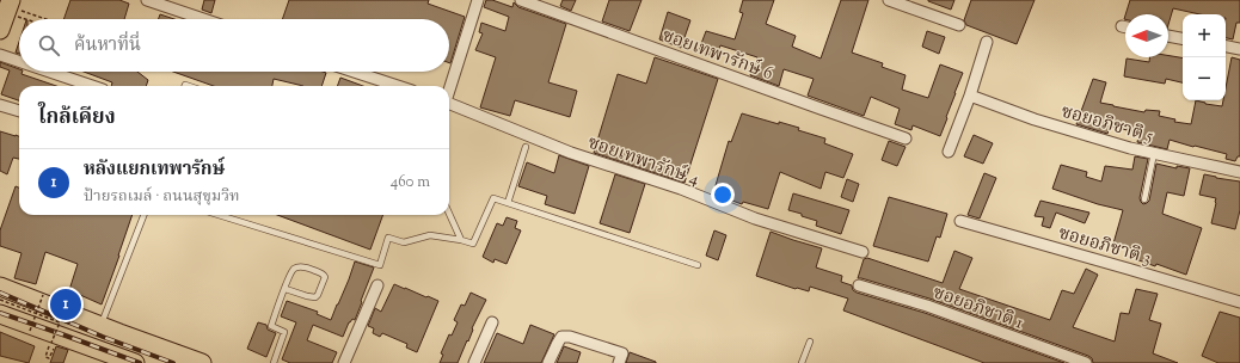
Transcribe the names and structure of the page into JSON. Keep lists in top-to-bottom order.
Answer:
{
  "streets": {
    "street": [
      "ซอยเทพารักษ์ 6",
      "ซอยอภิชาติ 5",
      "ซอยเทพารักษ์ 4",
      "ซอยอภิชาติ 3",
      "ซอยอภิชาติ 1"
    ]
  },
  "north": "left",
  "page": {
    "map_buttons": ["+", "−"],
    "search": "ค้นหาที่นี่",
    "heading": "ใกล้เคียง",
    "list": [
      {
        "mark": "1",
        "name": "หลังแยกเทพารักษ์",
        "note": "ป้ายรถเมล์ · ถนนสุขุมวิท",
        "value": "460 m"
      }
    ],
    "pins": "1"
  }
}
